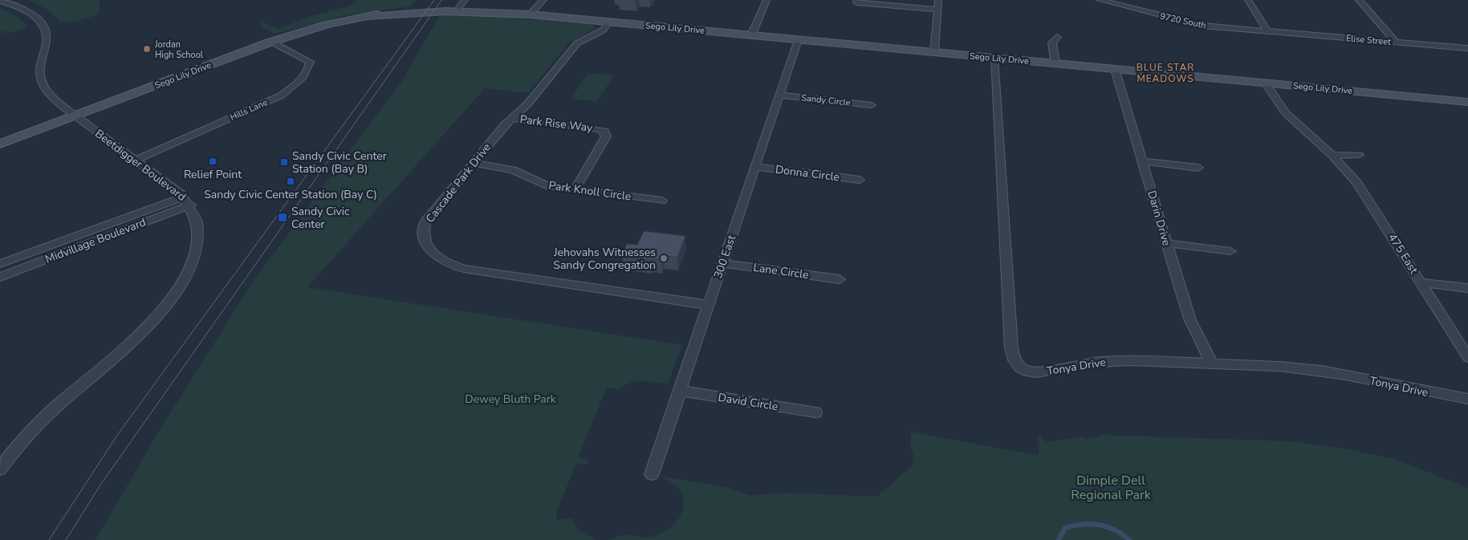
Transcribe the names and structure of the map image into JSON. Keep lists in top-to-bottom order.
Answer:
{
  "streets": {
    "main road": ["Sego Lily Drive"],
    "street": [
      "9720 South",
      "Elise Street",
      "Sandy Circle",
      "Hills Lane",
      "Park Rise Way",
      "Beetdigger Boulevard",
      "Donna Circle",
      "Cascade Park Drive",
      "Park Knoll Circle",
      "Darin Drive",
      "Midvillage Boulevard",
      "475 East",
      "300 East",
      "Lane Circle",
      "Tonya Drive",
      "David Circle"
    ]
  },
  "crossings": [
    ["9720 South", "Elise Street"],
    ["Sego Lily Drive", "Hills Lane"],
    ["Sego Lily Drive", "Beetdigger Boulevard"],
    ["Sego Lily Drive", "Cascade Park Drive"],
    ["Sego Lily Drive", "Darin Drive"],
    ["Sego Lily Drive", "475 East"],
    ["Sego Lily Drive", "300 East"],
    ["Sego Lily Drive", "Tonya Drive"],
    ["Sandy Circle", "300 East"],
    ["Hills Lane", "Beetdigger Boulevard"],
    ["Park Rise Way", "Cascade Park Drive"],
    ["Park Rise Way", "Park Knoll Circle"],
    ["Beetdigger Boulevard", "Midvillage Boulevard"],
    ["Donna Circle", "300 East"],
    ["Cascade Park Drive", "Park Knoll Circle"],
    ["Cascade Park Drive", "300 East"],
    ["Darin Drive", "Tonya Drive"],
    ["300 East", "Lane Circle"],
    ["300 East", "David Circle"]
  ],
  "districts": ["BLUE STAR MEADOWS"],
  "parks": ["Dewey Bluth Park", "Dimple Dell Regional Park"],
  "places": {
    "other": ["Jordan High School", "Jehovahs Witnesses Sandy Congregation"],
    "transit": [
      "Relief Point",
      "Sandy Civic Center Station (Bay B)",
      "Sandy Civic Center Station (Bay C)",
      "Sandy Civic Center"
    ]
  }
}
